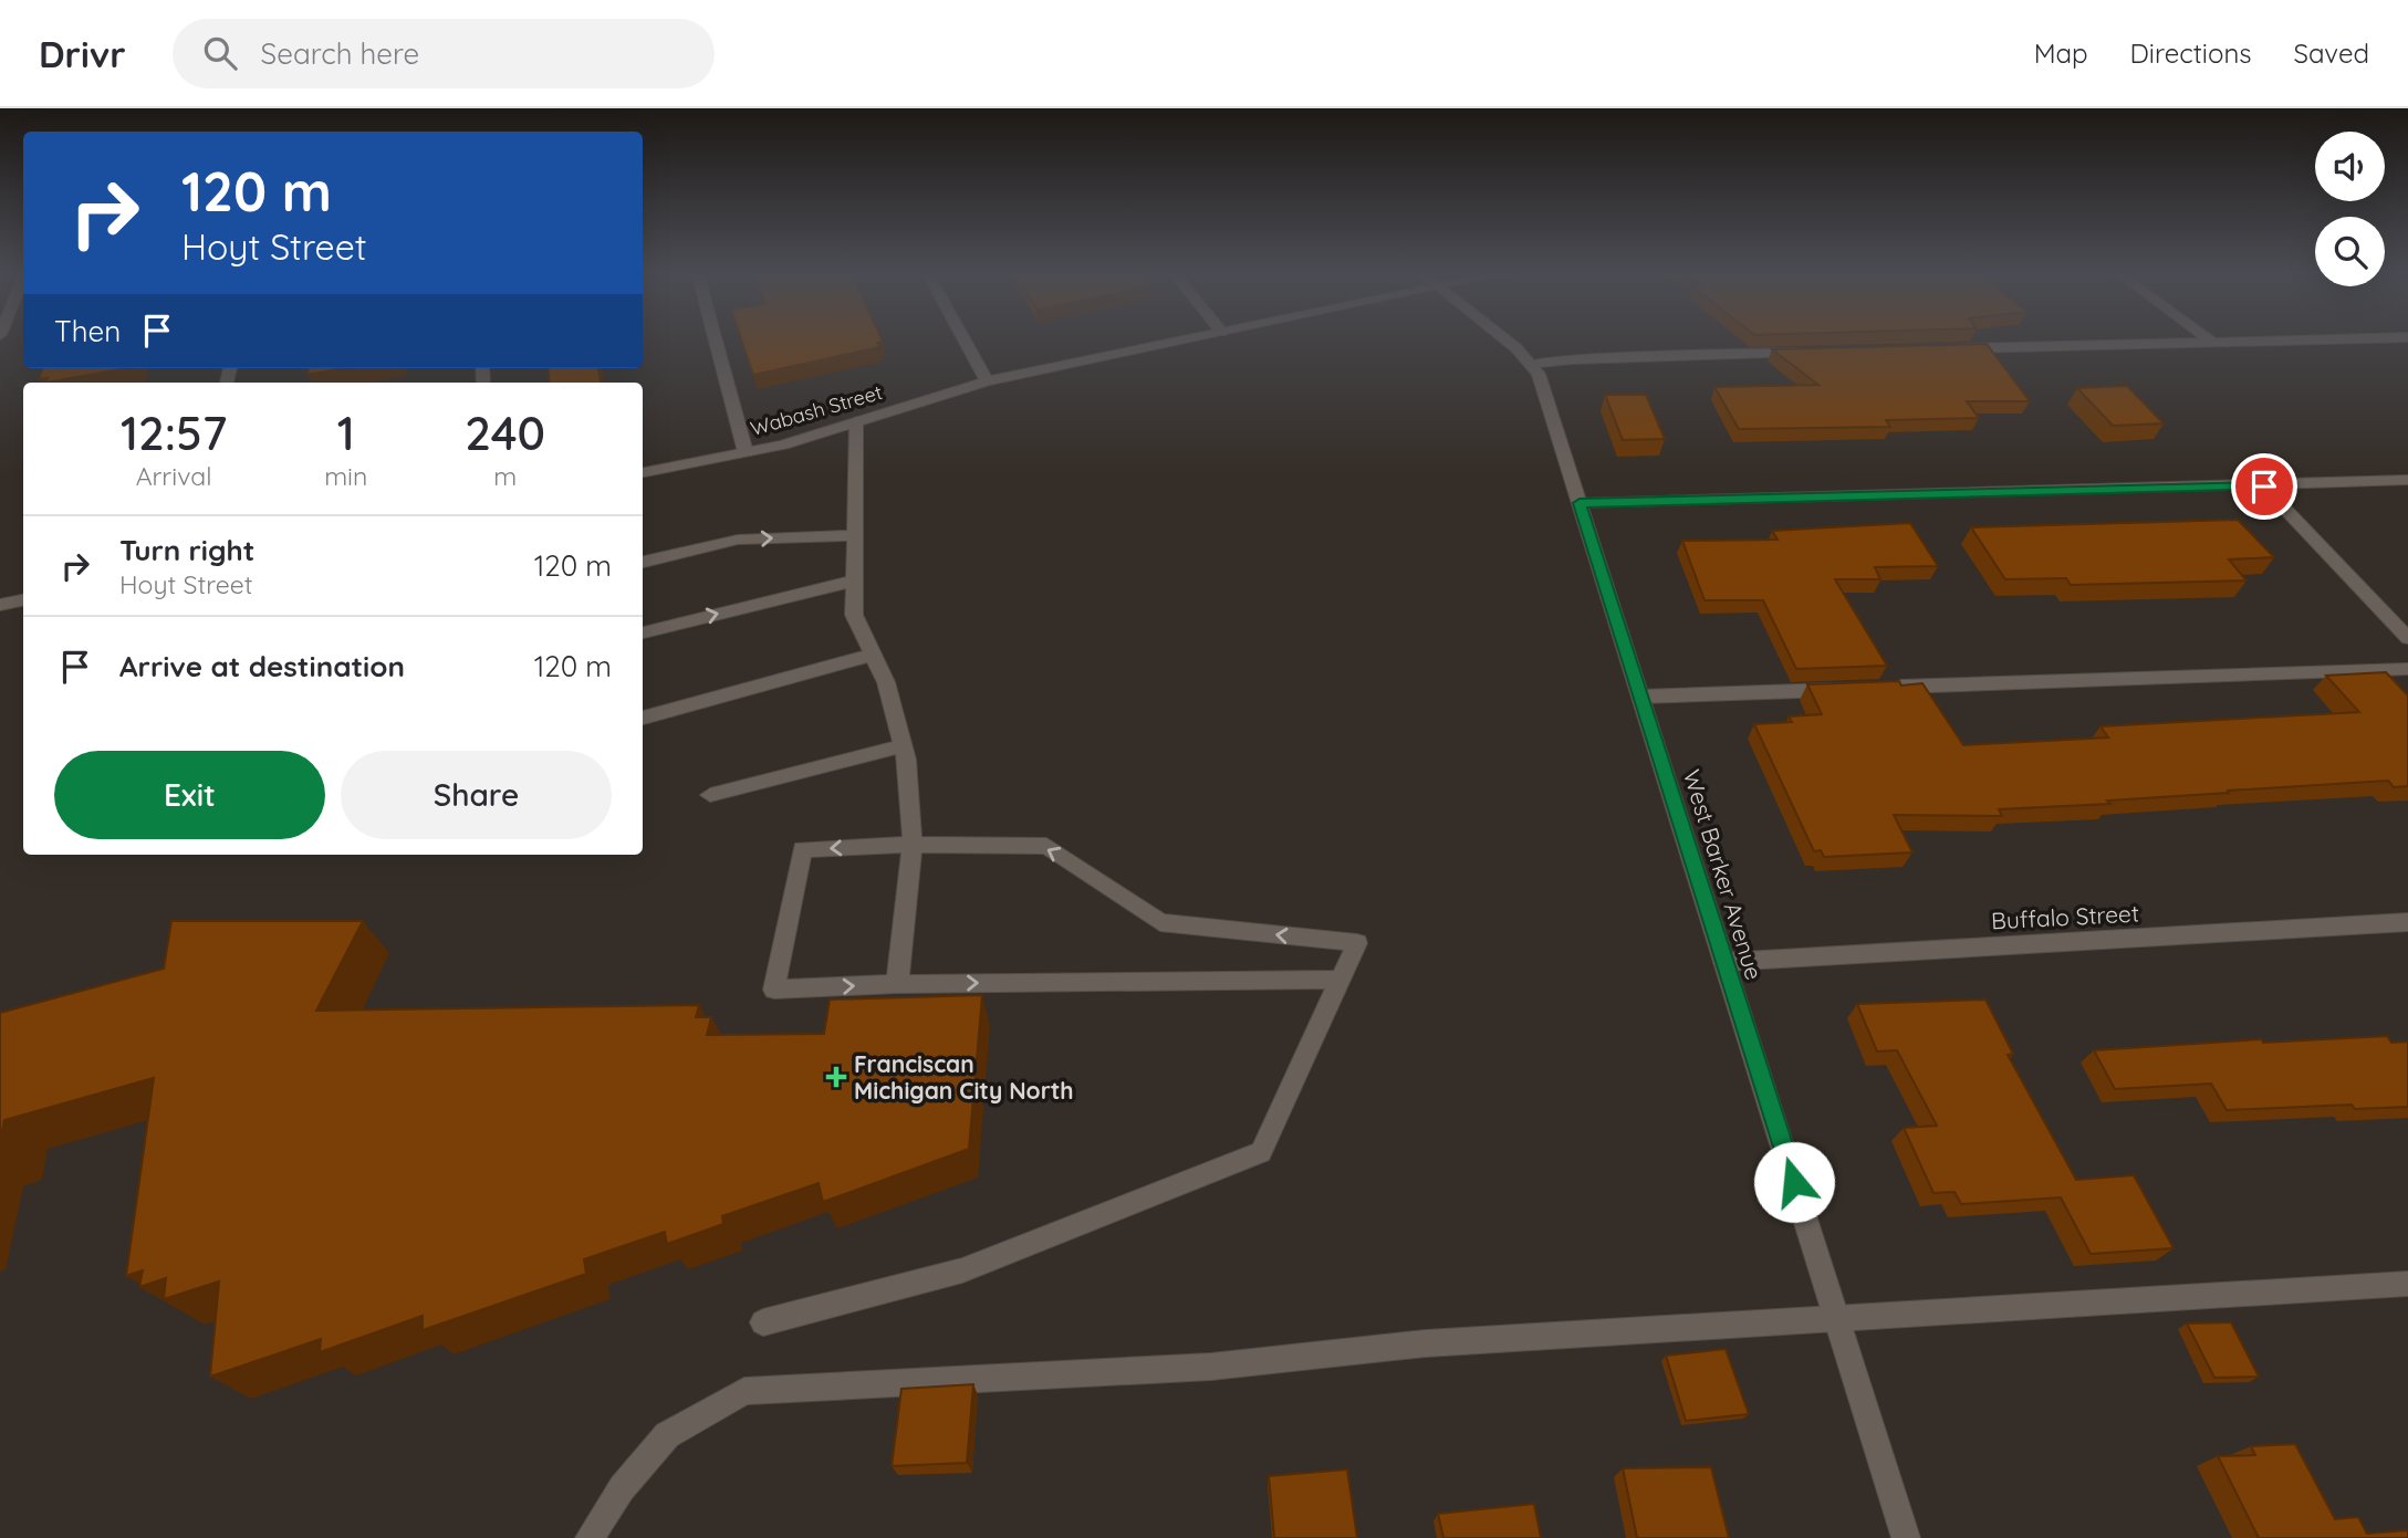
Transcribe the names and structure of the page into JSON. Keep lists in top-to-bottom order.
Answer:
{
  "streets": {
    "street": ["Wabash Street", "West Barker Avenue", "Buffalo Street"]
  },
  "crossings": [
    ["West Barker Avenue", "Buffalo Street"]
  ],
  "places": {
    "health": ["Franciscan Michigan City North"]
  },
  "page": {
    "header": "Drivr",
    "search": "Search here",
    "nav": ["Map", "Directions", "Saved"],
    "turn": ["120 m", "Hoyt Street"],
    "then": "Then",
    "eta": [
      "12:57",
      "Arrival",
      "1",
      "min",
      "240",
      "m"
    ],
    "list": [
      {
        "name": "Turn right",
        "note": "Hoyt Street",
        "value": "120 m"
      },
      {
        "name": "Arrive at destination",
        "value": "120 m"
      }
    ],
    "buttons": ["Exit", "Share"]
  }
}
